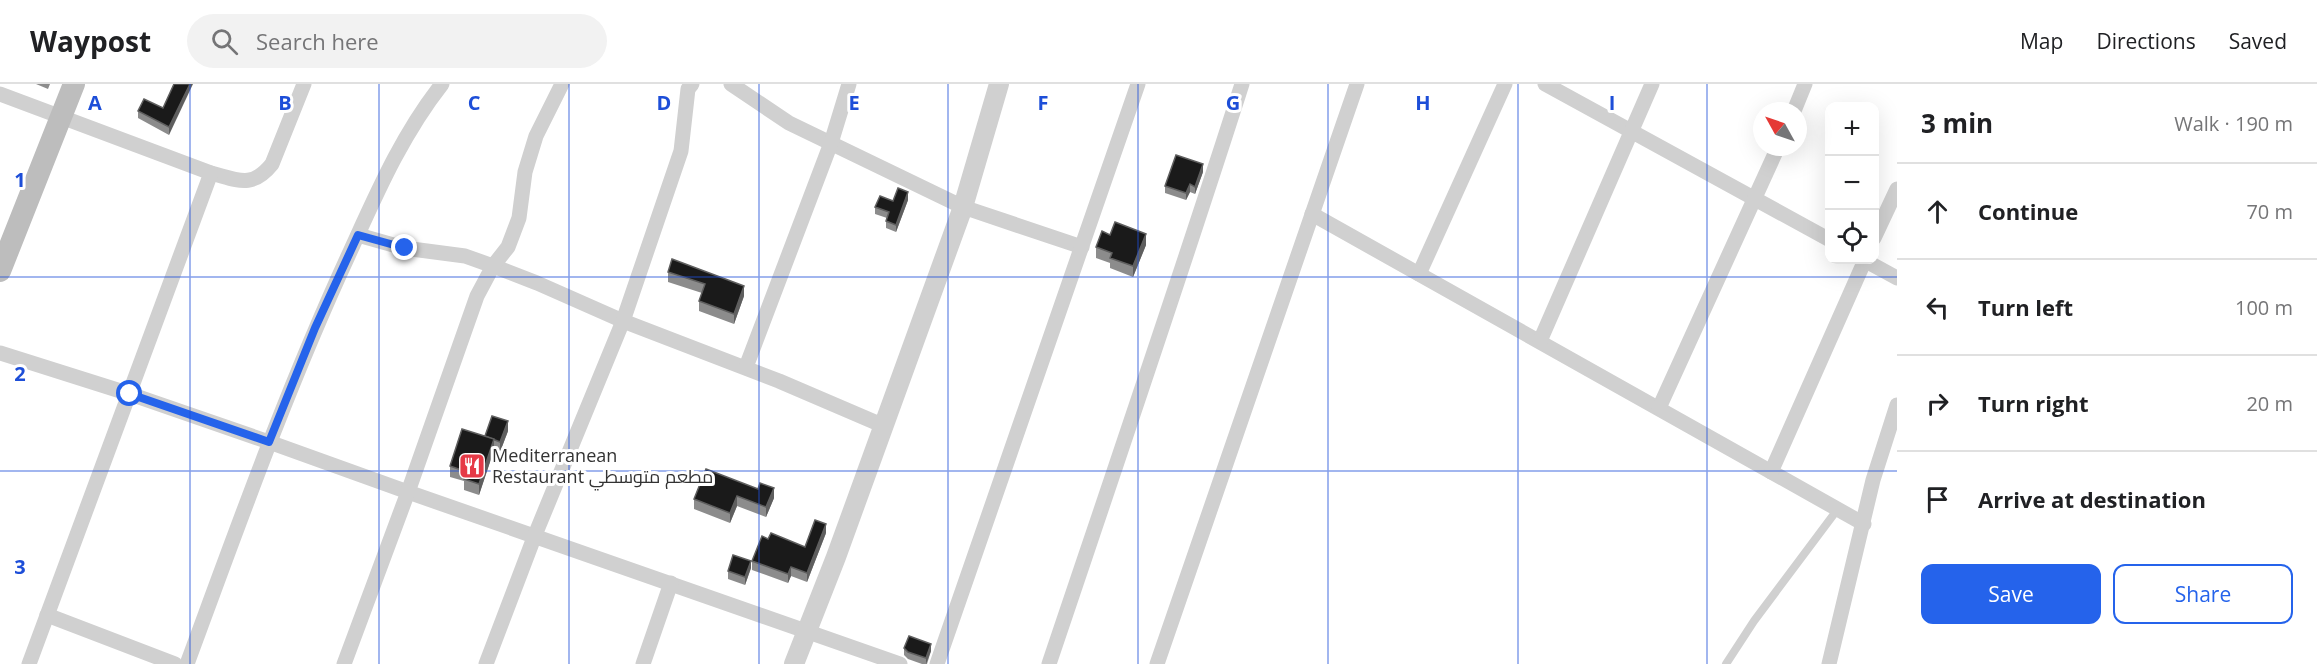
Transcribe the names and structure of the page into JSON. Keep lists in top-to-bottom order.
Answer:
{
  "places": {
    "restaurant": ["Mediterranean Restaurant مطعم متوسطي"]
  },
  "north": "top left",
  "page": {
    "header": "Waypost",
    "search": "Search here",
    "nav": ["Map", "Directions", "Saved"],
    "heading": ["3 min", "Walk · 190 m"],
    "map_buttons": ["+", "−"],
    "list": [
      ["Continue", "70 m"],
      ["Turn left", "100 m"],
      ["Turn right", "20 m"],
      "Arrive at destination"
    ],
    "buttons": ["Save", "Share"]
  },
  "grid": {
    "columns": [
      "A",
      "B",
      "C",
      "D",
      "E",
      "F",
      "G",
      "H",
      "I"
    ],
    "rows": ["1", "2", "3"]
  }
}
